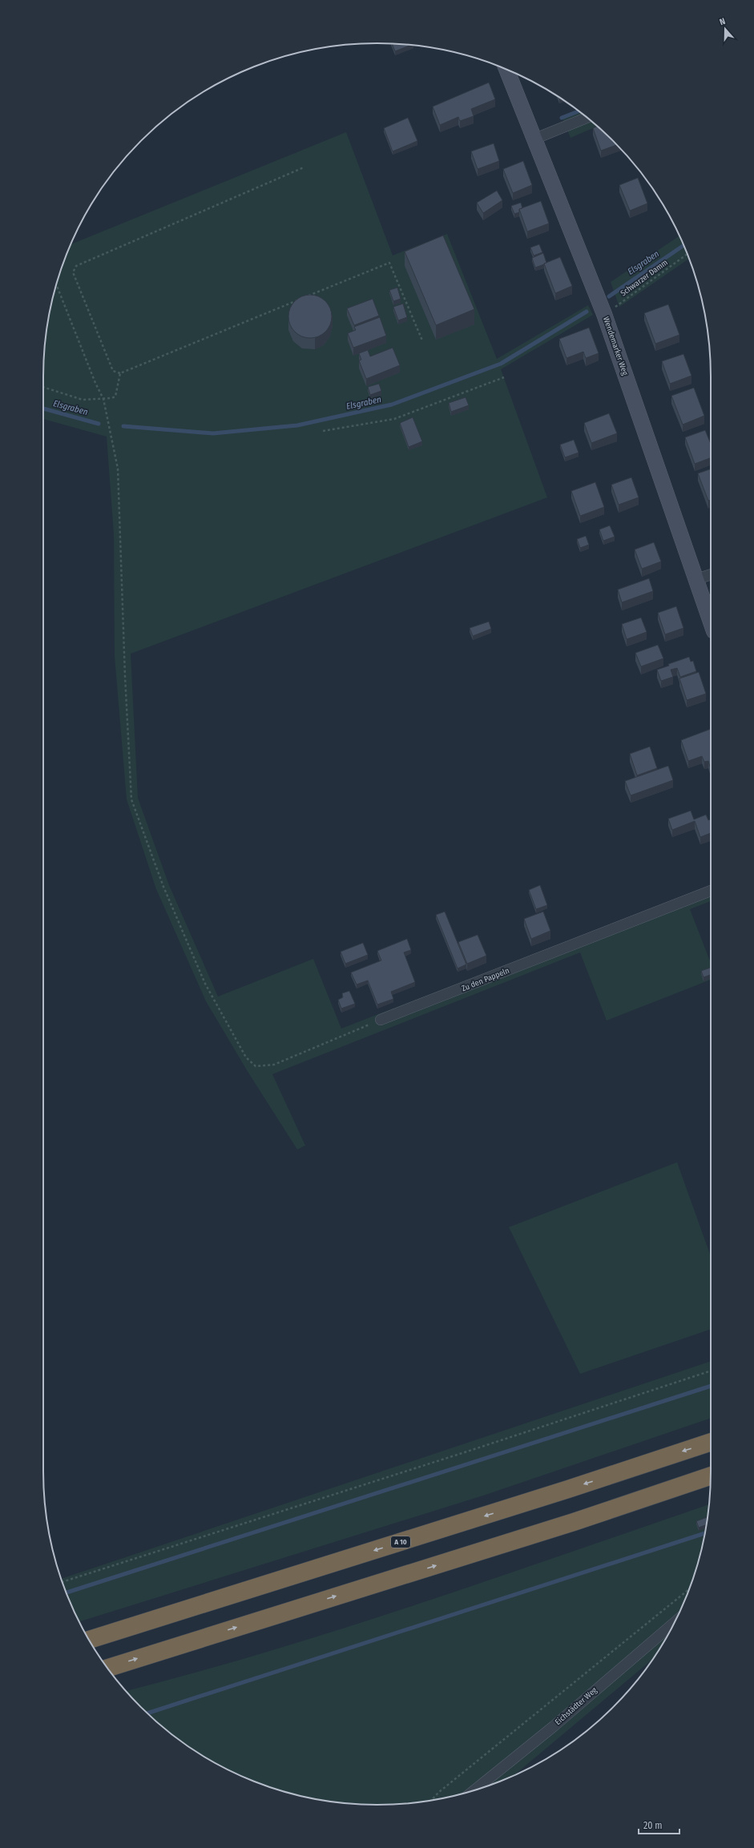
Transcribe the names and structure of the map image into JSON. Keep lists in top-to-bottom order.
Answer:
{
  "streets": {
    "highway": ["A 10"],
    "street": ["Wendemarker Weg", "Zu den Pappeln", "Eichstädter Weg"],
    "path": ["Schwarzer Damm"]
  },
  "crossings": [
    ["Schwarzer Damm", "Wendemarker Weg"]
  ],
  "water": ["Elsgraben"],
  "scale_bar": "20 m",
  "north": "top"
}
